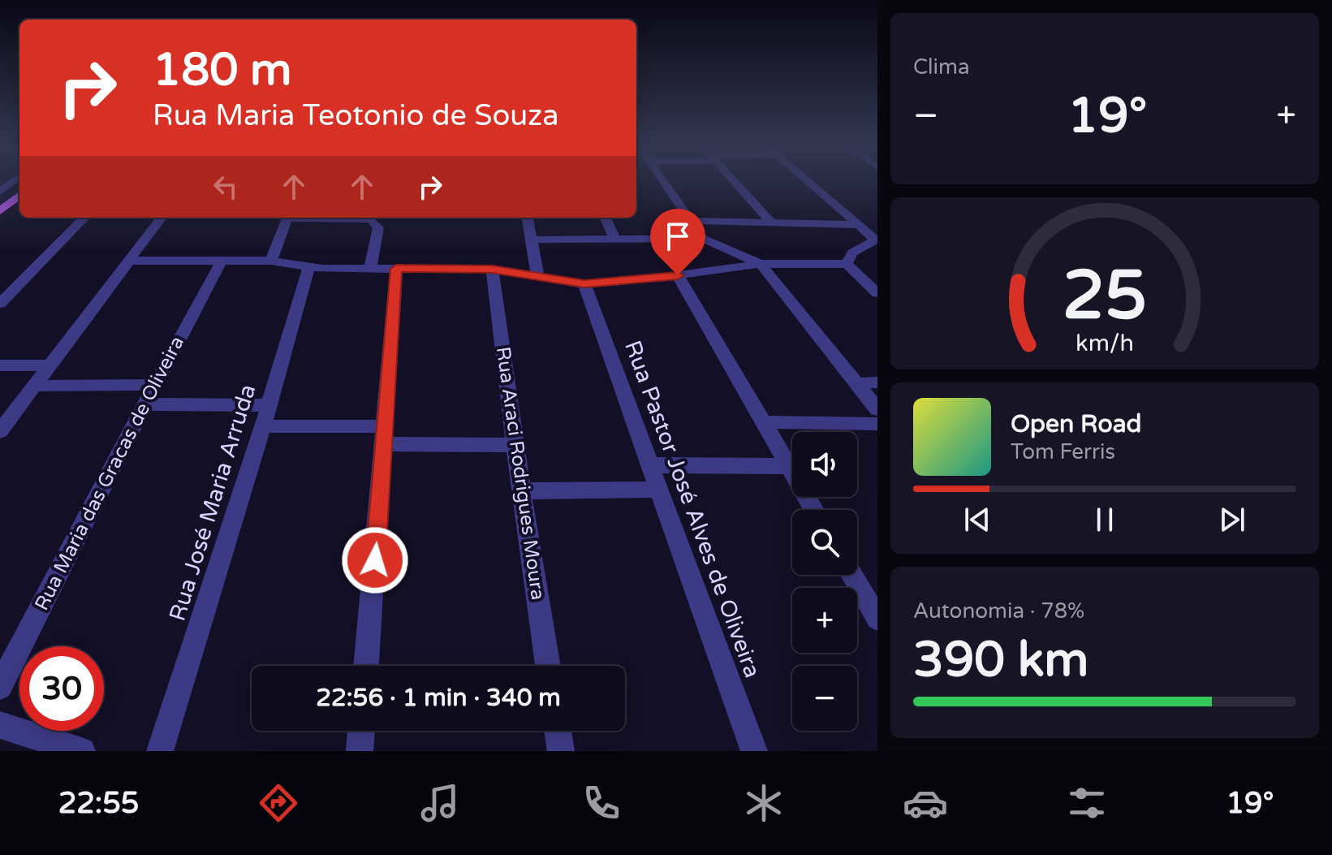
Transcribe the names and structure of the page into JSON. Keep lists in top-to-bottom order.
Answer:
{
  "streets": {
    "street": [
      "Rua Maria das Gracas de Oliveira",
      "Rua Araci Rodrigues Moura",
      "Rua José Maria Arruda",
      "Rua Pastor José Alves de Oliveira"
    ]
  },
  "page": {
    "tile": [
      "Clima",
      ["Autonomia · 78%", "390 km"]
    ],
    "turn": ["180 m", "Rua Maria Teotonio de Souza"],
    "heat": ["−", "19°", "+"],
    "song": ["Open Road", "Tom Ferris"],
    "map_buttons": ["+", "−"],
    "limit": "30",
    "trip": "22:56 · 1 min · 340 m",
    "tabs": ["22:55", "19°"],
    "gauge": ["25", "km/h"]
  }
}
